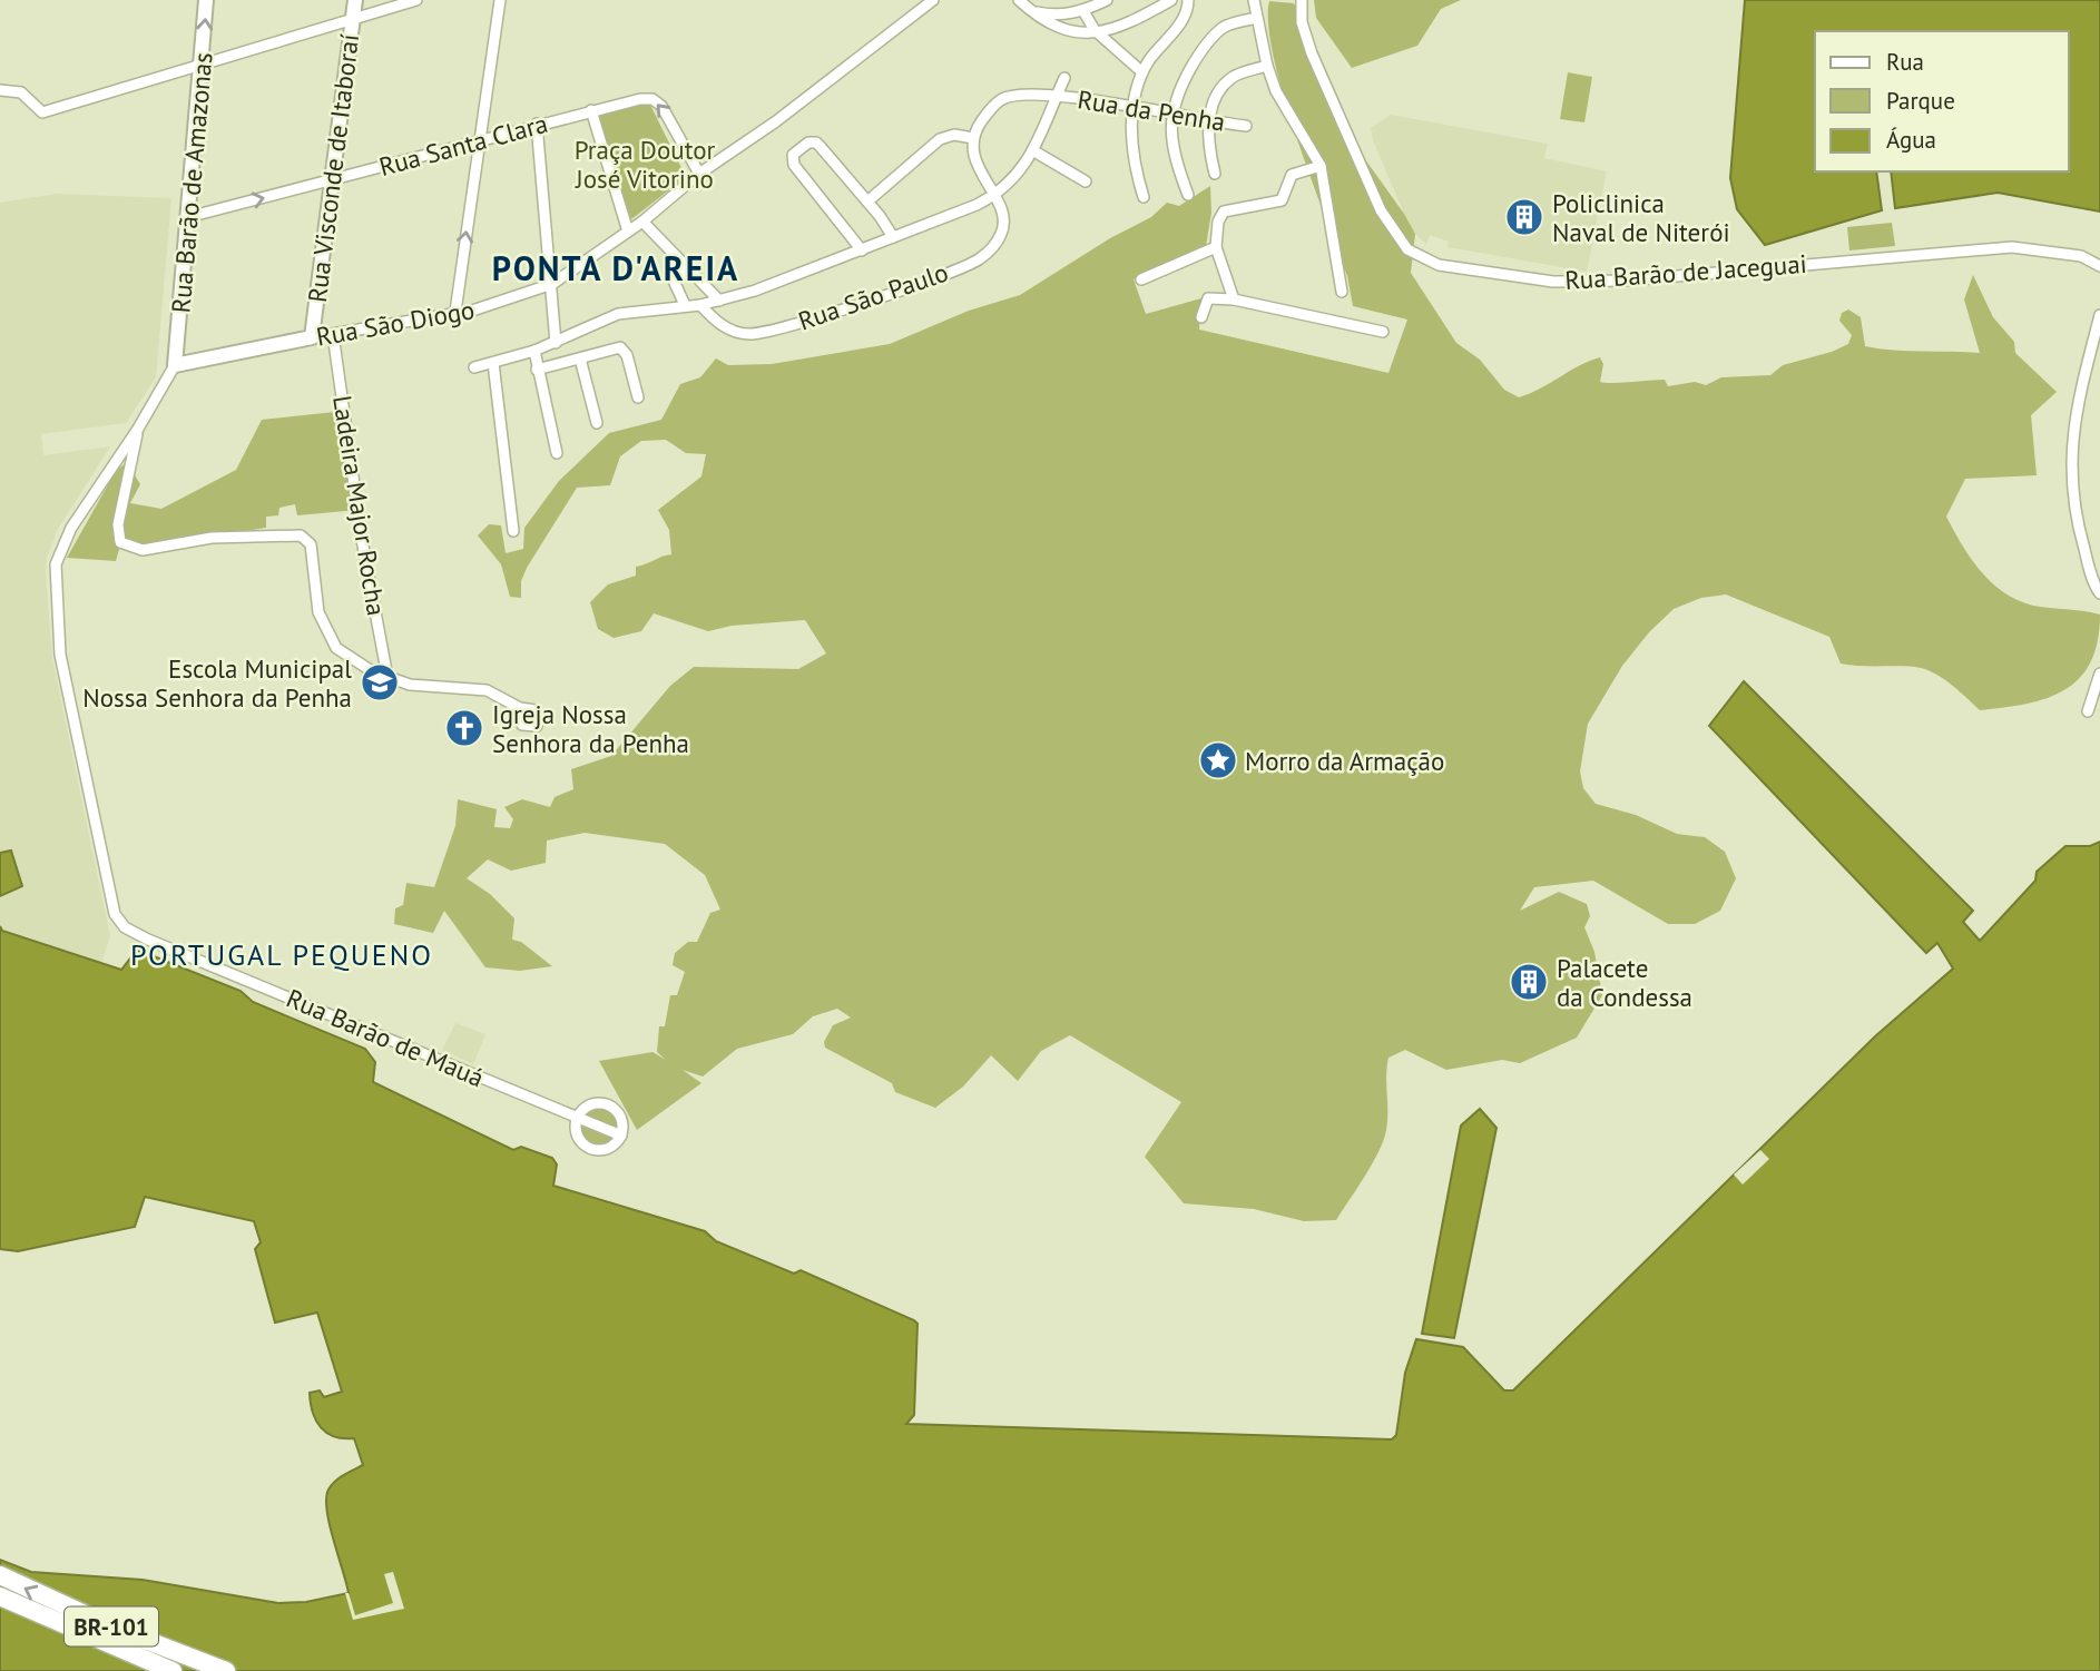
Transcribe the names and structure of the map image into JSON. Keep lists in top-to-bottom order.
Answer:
{
  "streets": {
    "highway": ["BR-101"],
    "street": [
      "Rua da Penha",
      "Rua Santa Clara",
      "Rua Visconde de Itaboraí",
      "Rua Barão de Amazonas",
      "Rua Barão de Jaceguai",
      "Rua São Paulo",
      "Rua São Diogo",
      "Ladeira Major Rocha",
      "Rua Barão de Mauá"
    ]
  },
  "crossings": [
    ["Rua Santa Clara", "Rua Visconde de Itaboraí"],
    ["Rua Santa Clara", "Rua Barão de Amazonas"],
    ["Rua Santa Clara", "Rua São Diogo"],
    ["Rua Visconde de Itaboraí", "Rua São Diogo"],
    ["Rua Barão de Amazonas", "Rua São Diogo"],
    ["Rua Barão de Amazonas", "Rua Barão de Mauá"],
    ["Rua São Diogo", "Ladeira Major Rocha"],
    ["Rua São Diogo", "Rua Barão de Mauá"]
  ],
  "districts": ["PONTA D'AREIA", "PORTUGAL PEQUENO"],
  "parks": ["Praça Doutor José Vitorino"],
  "places": {
    "building": ["Policlinica Naval de Niterói", "Palacete da Condessa"],
    "school or university": ["Escola Municipal Nossa Senhora da Penha"],
    "church": ["Igreja Nossa Senhora da Penha"],
    "place": ["Morro da Armação"]
  },
  "legend": ["Rua", "Parque", "Água"]
}
